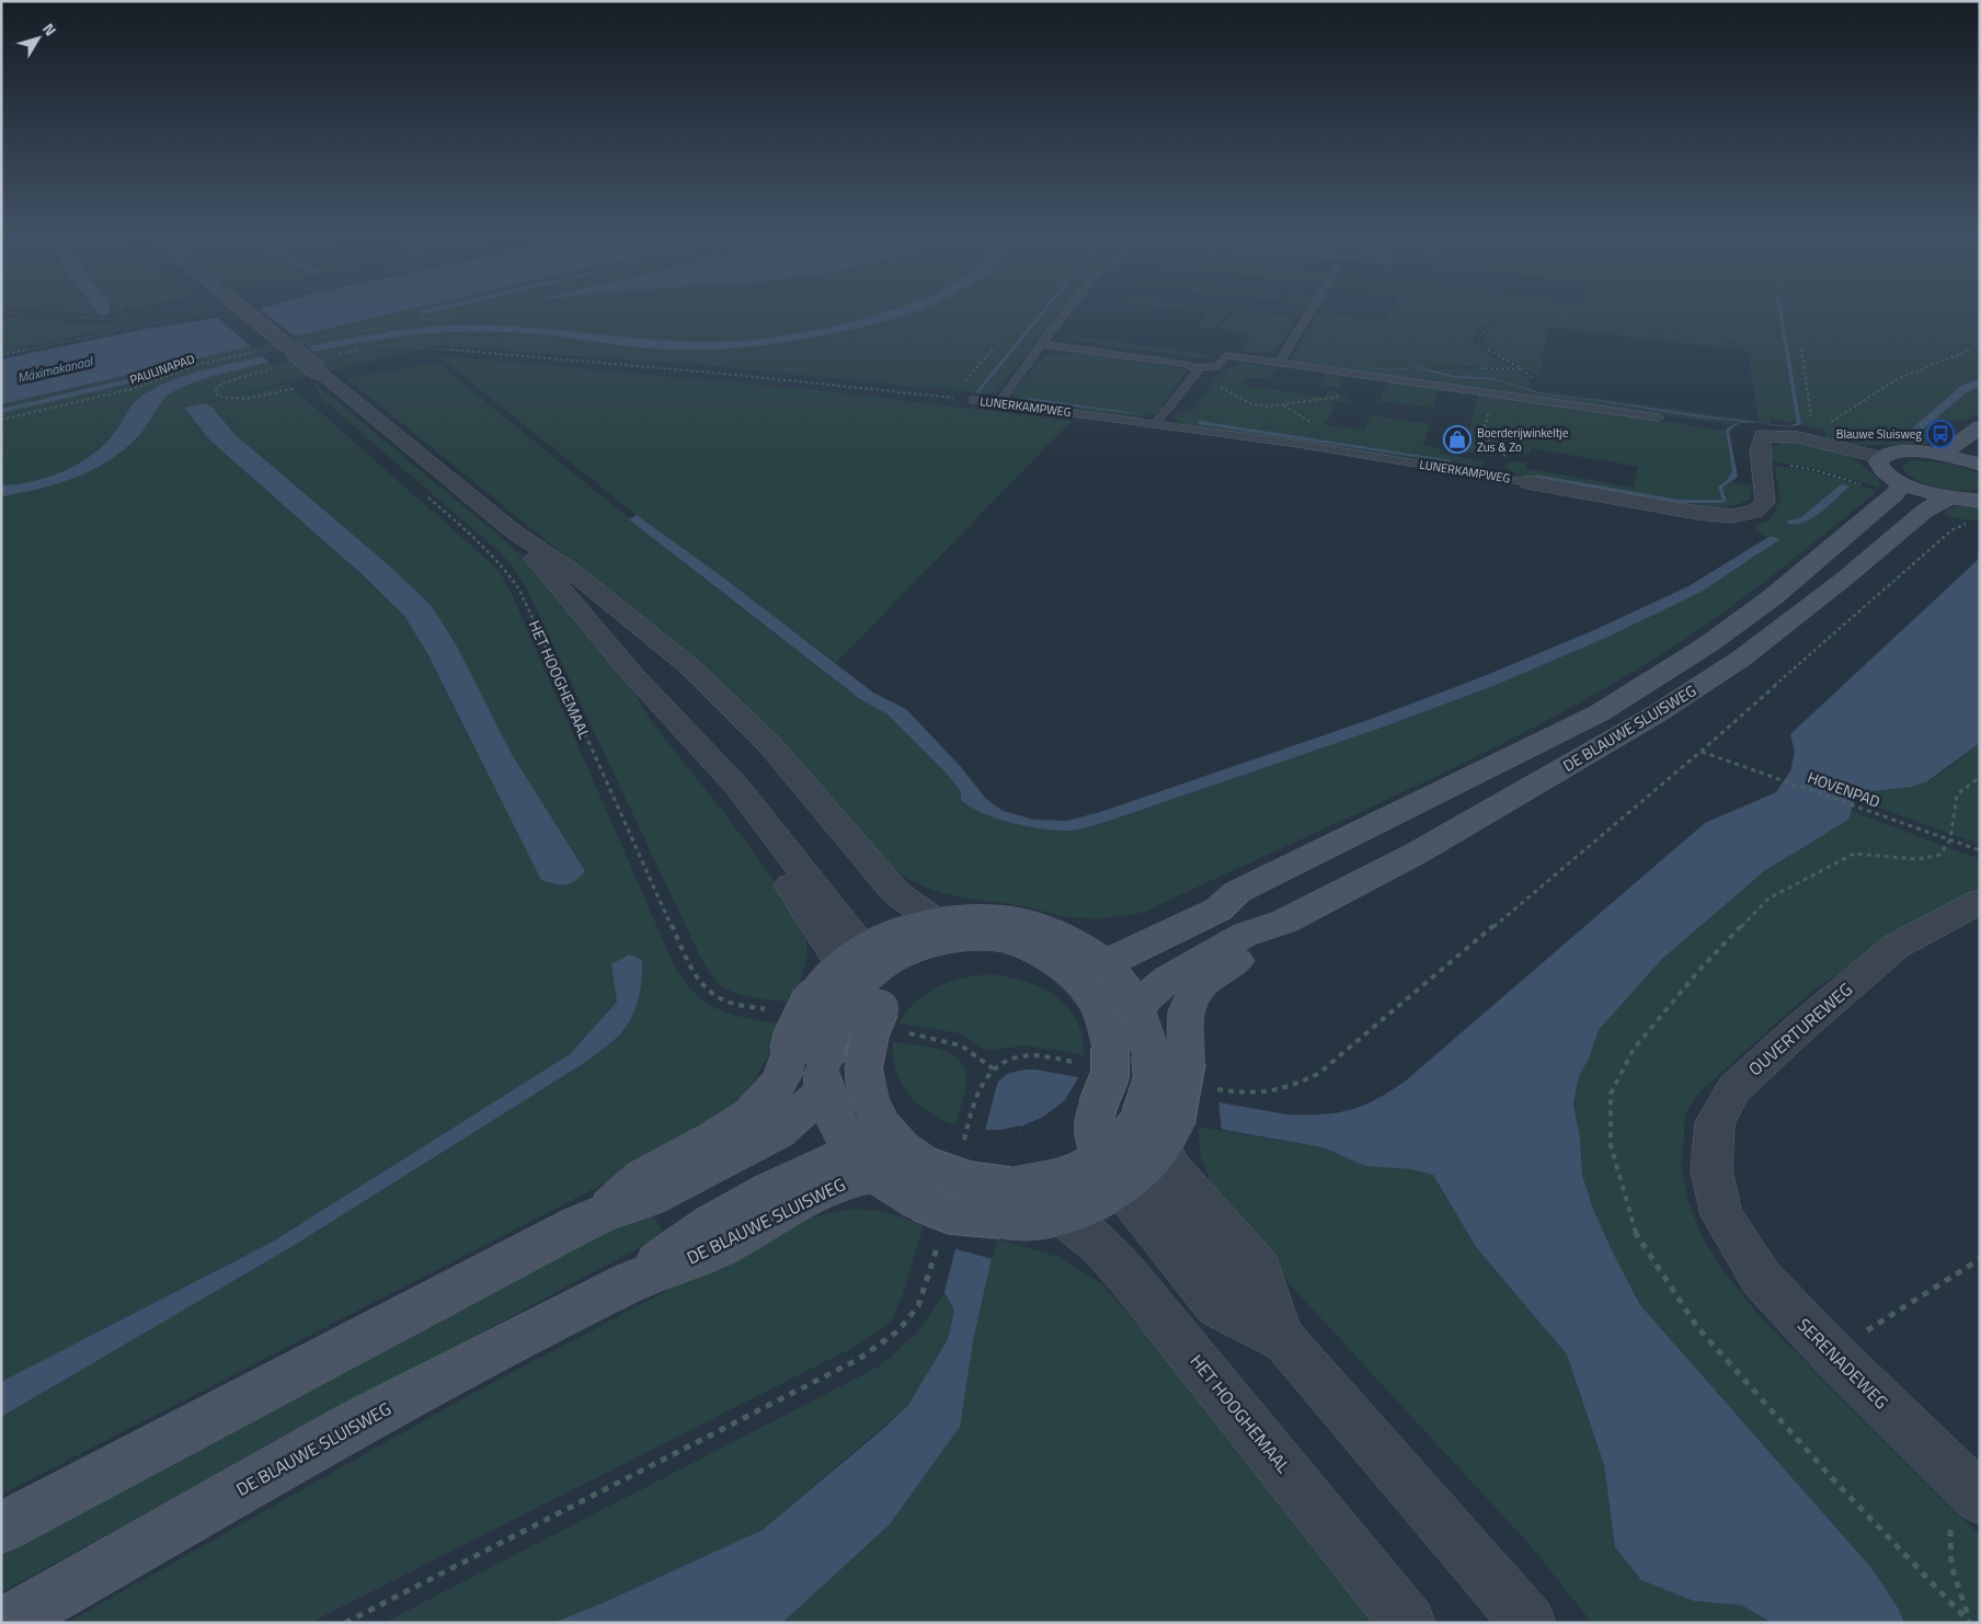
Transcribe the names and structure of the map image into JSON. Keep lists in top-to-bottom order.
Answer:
{
  "streets": {
    "main road": ["DE BLAUWE SLUISWEG"],
    "street": [
      "LUNERKAMPWEG",
      "HET HOOGHEMAAL",
      "OUVERTUREWEG",
      "SERENADEWEG"
    ],
    "path": ["PAULINAPAD", "HOVENPAD"]
  },
  "crossings": [
    ["OUVERTUREWEG", "SERENADEWEG"]
  ],
  "water": ["Máximakanaal"],
  "places": {
    "bus stop": ["Blauwe Sluisweg"],
    "shop": ["Boerderijwinkeltje Zus & Zo"]
  },
  "north": "top right"
}
